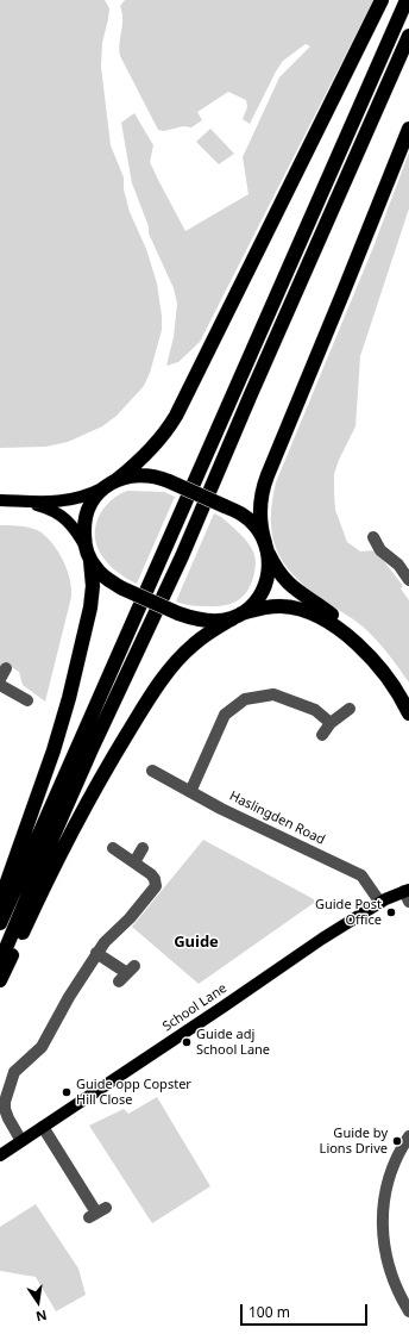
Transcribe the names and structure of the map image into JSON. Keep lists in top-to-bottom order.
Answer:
{
  "streets": {
    "main road": ["School Lane"],
    "street": ["Haslingden Road"]
  },
  "crossings": [
    ["Haslingden Road", "School Lane"]
  ],
  "districts": ["Guide"],
  "places": [
    "Guide Post Office",
    "Guide adj School Lane",
    "Guide opp Copster Hill Close",
    "Guide by Lions Drive"
  ],
  "scale_bar": "100 m",
  "north": "bottom"
}
